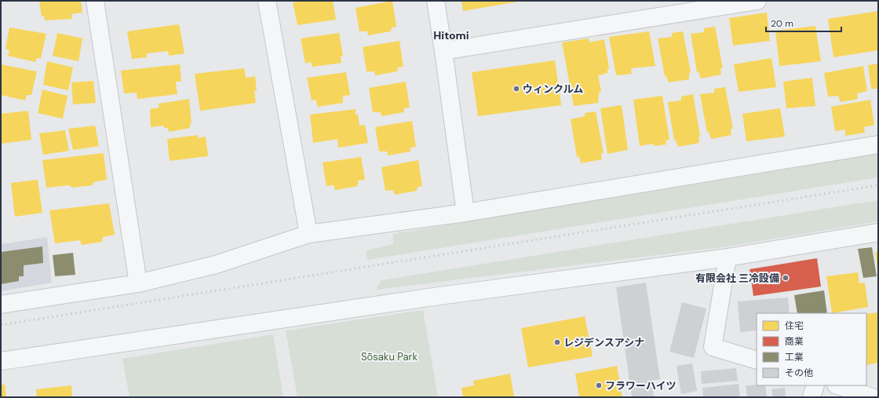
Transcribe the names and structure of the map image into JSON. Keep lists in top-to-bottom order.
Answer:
{
  "districts": ["Hitomi"],
  "parks": ["Sōsaku Park"],
  "places": [
    "ウィンクルム",
    "有限会社 三冷設備",
    "レジデンスアシナ",
    "フラワーハイツ"
  ],
  "legend": [
    "住宅",
    "商業",
    "工業",
    "その他"
  ],
  "scale_bar": "20 m"
}
